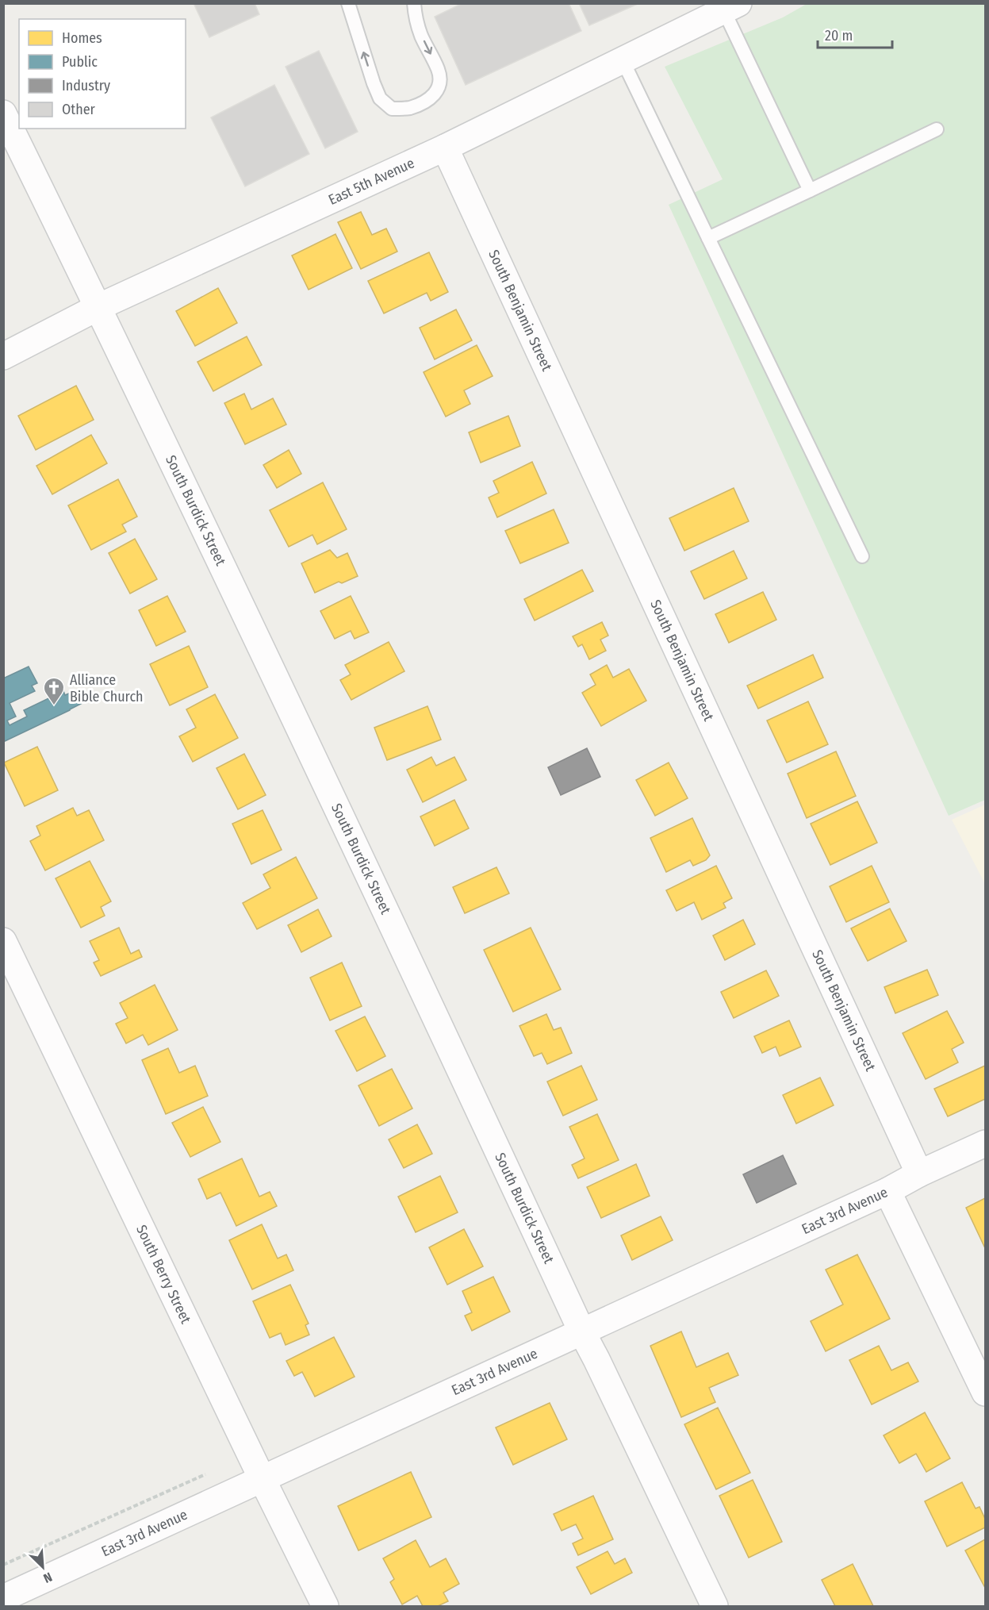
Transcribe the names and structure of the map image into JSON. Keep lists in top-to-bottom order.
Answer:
{
  "streets": {
    "street": [
      "East 5th Avenue",
      "South Benjamin Street",
      "South Burdick Street",
      "East 3rd Avenue",
      "South Berry Street"
    ]
  },
  "crossings": [
    ["East 5th Avenue", "South Benjamin Street"],
    ["East 5th Avenue", "South Burdick Street"],
    ["South Benjamin Street", "East 3rd Avenue"],
    ["South Burdick Street", "East 3rd Avenue"],
    ["East 3rd Avenue", "South Berry Street"]
  ],
  "places": {
    "church": ["Alliance Bible Church"]
  },
  "legend": [
    "Homes",
    "Public",
    "Industry",
    "Other"
  ],
  "scale_bar": "20 m",
  "north": "bottom right"
}
